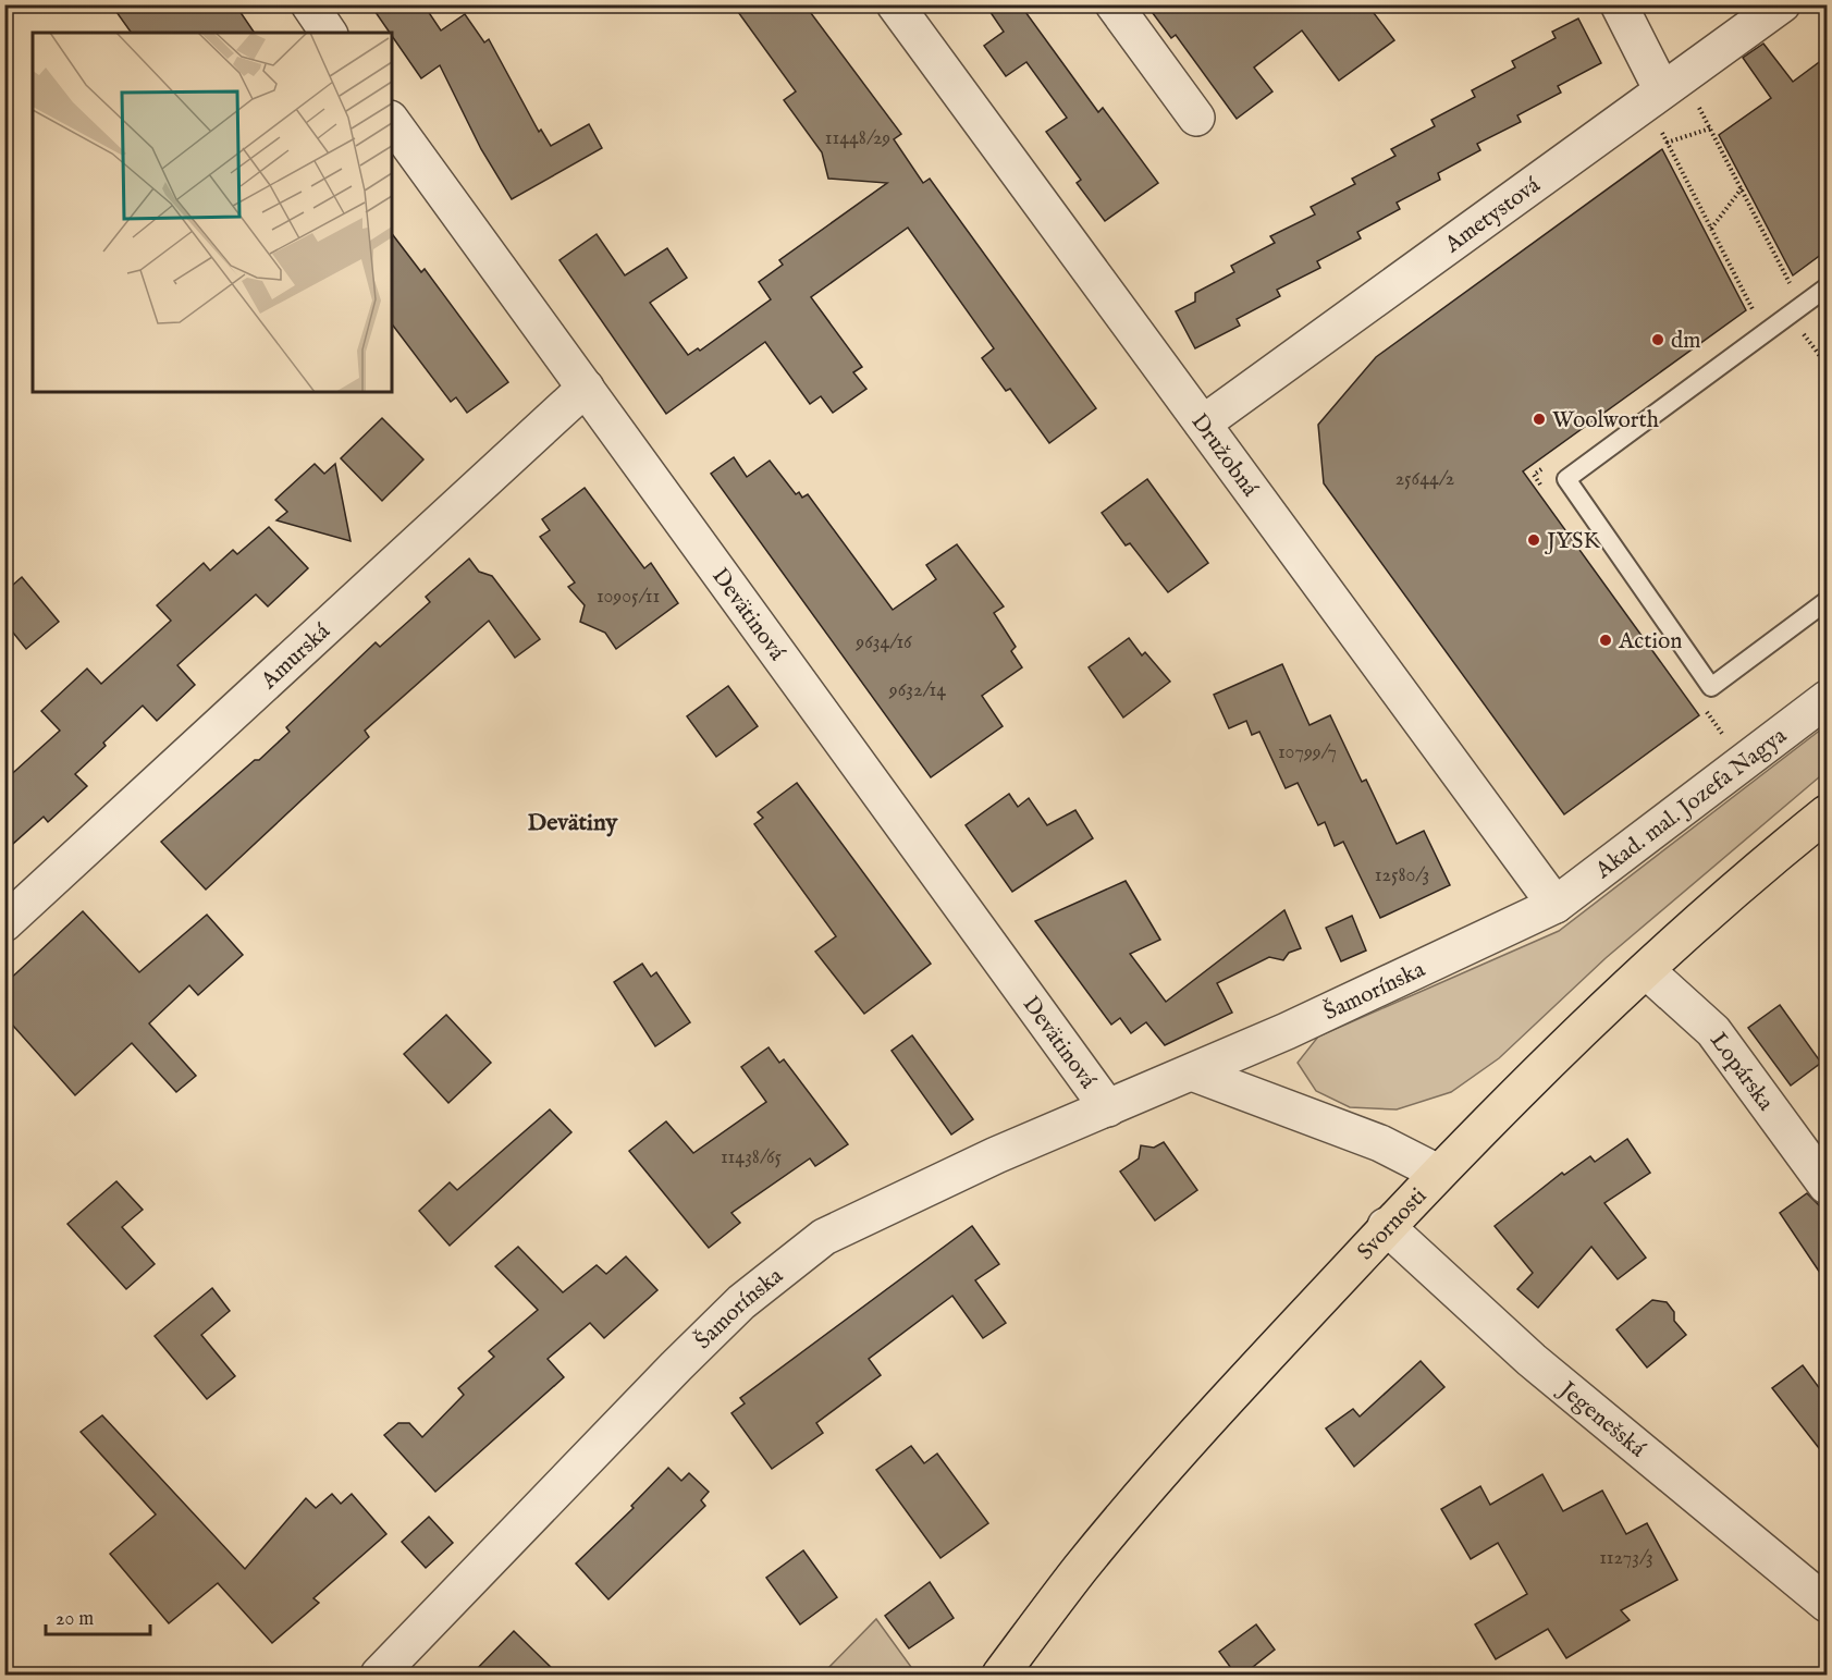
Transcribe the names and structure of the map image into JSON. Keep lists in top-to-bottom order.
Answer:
{
  "streets": {
    "main road": ["Svornosti"],
    "street": [
      "Ametystová",
      "Družobná",
      "Devätinová",
      "Amurská",
      "Akad. mal. Jozefa Nagya",
      "Šamorínska",
      "Lopárska",
      "Jegenešská"
    ]
  },
  "crossings": [
    ["Ametystová", "Družobná"],
    ["Družobná", "Akad. mal. Jozefa Nagya"],
    ["Družobná", "Šamorínska"],
    ["Devätinová", "Amurská"],
    ["Devätinová", "Šamorínska"],
    ["Akad. mal. Jozefa Nagya", "Šamorínska"],
    ["Lopárska", "Svornosti"],
    ["Svornosti", "Jegenešská"]
  ],
  "districts": ["Devätiny"],
  "places": [
    "dm",
    "Woolworth",
    "JYSK",
    "Action"
  ],
  "house_numbers": [
    "11448/29",
    "25644/2",
    "10905/11",
    "9634/16",
    "9632/14",
    "10799/7",
    "12580/3",
    "11438/65",
    "11273/3"
  ],
  "scale_bar": "20 m"
}
